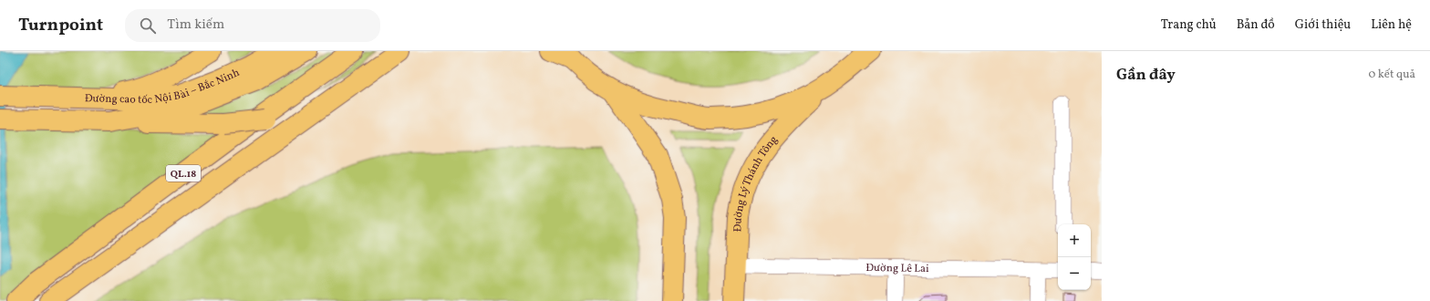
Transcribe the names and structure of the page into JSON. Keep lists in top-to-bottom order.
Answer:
{
  "streets": {
    "main road": ["Đường cao tốc Nội Bài – Bắc Ninh", "QL.18", "Đường Lý Thánh Tông"],
    "street": ["Đường Lê Lai"]
  },
  "crossings": [
    ["Đường Lý Thánh Tông", "Đường Lê Lai"]
  ],
  "page": {
    "header": "Turnpoint",
    "search": "Tìm kiếm",
    "nav": [
      "Trang chủ",
      "Bản đồ",
      "Giới thiệu",
      "Liên hệ"
    ],
    "heading": ["Gần đây", "0 kết quả"],
    "map_buttons": ["+", "−"]
  }
}
